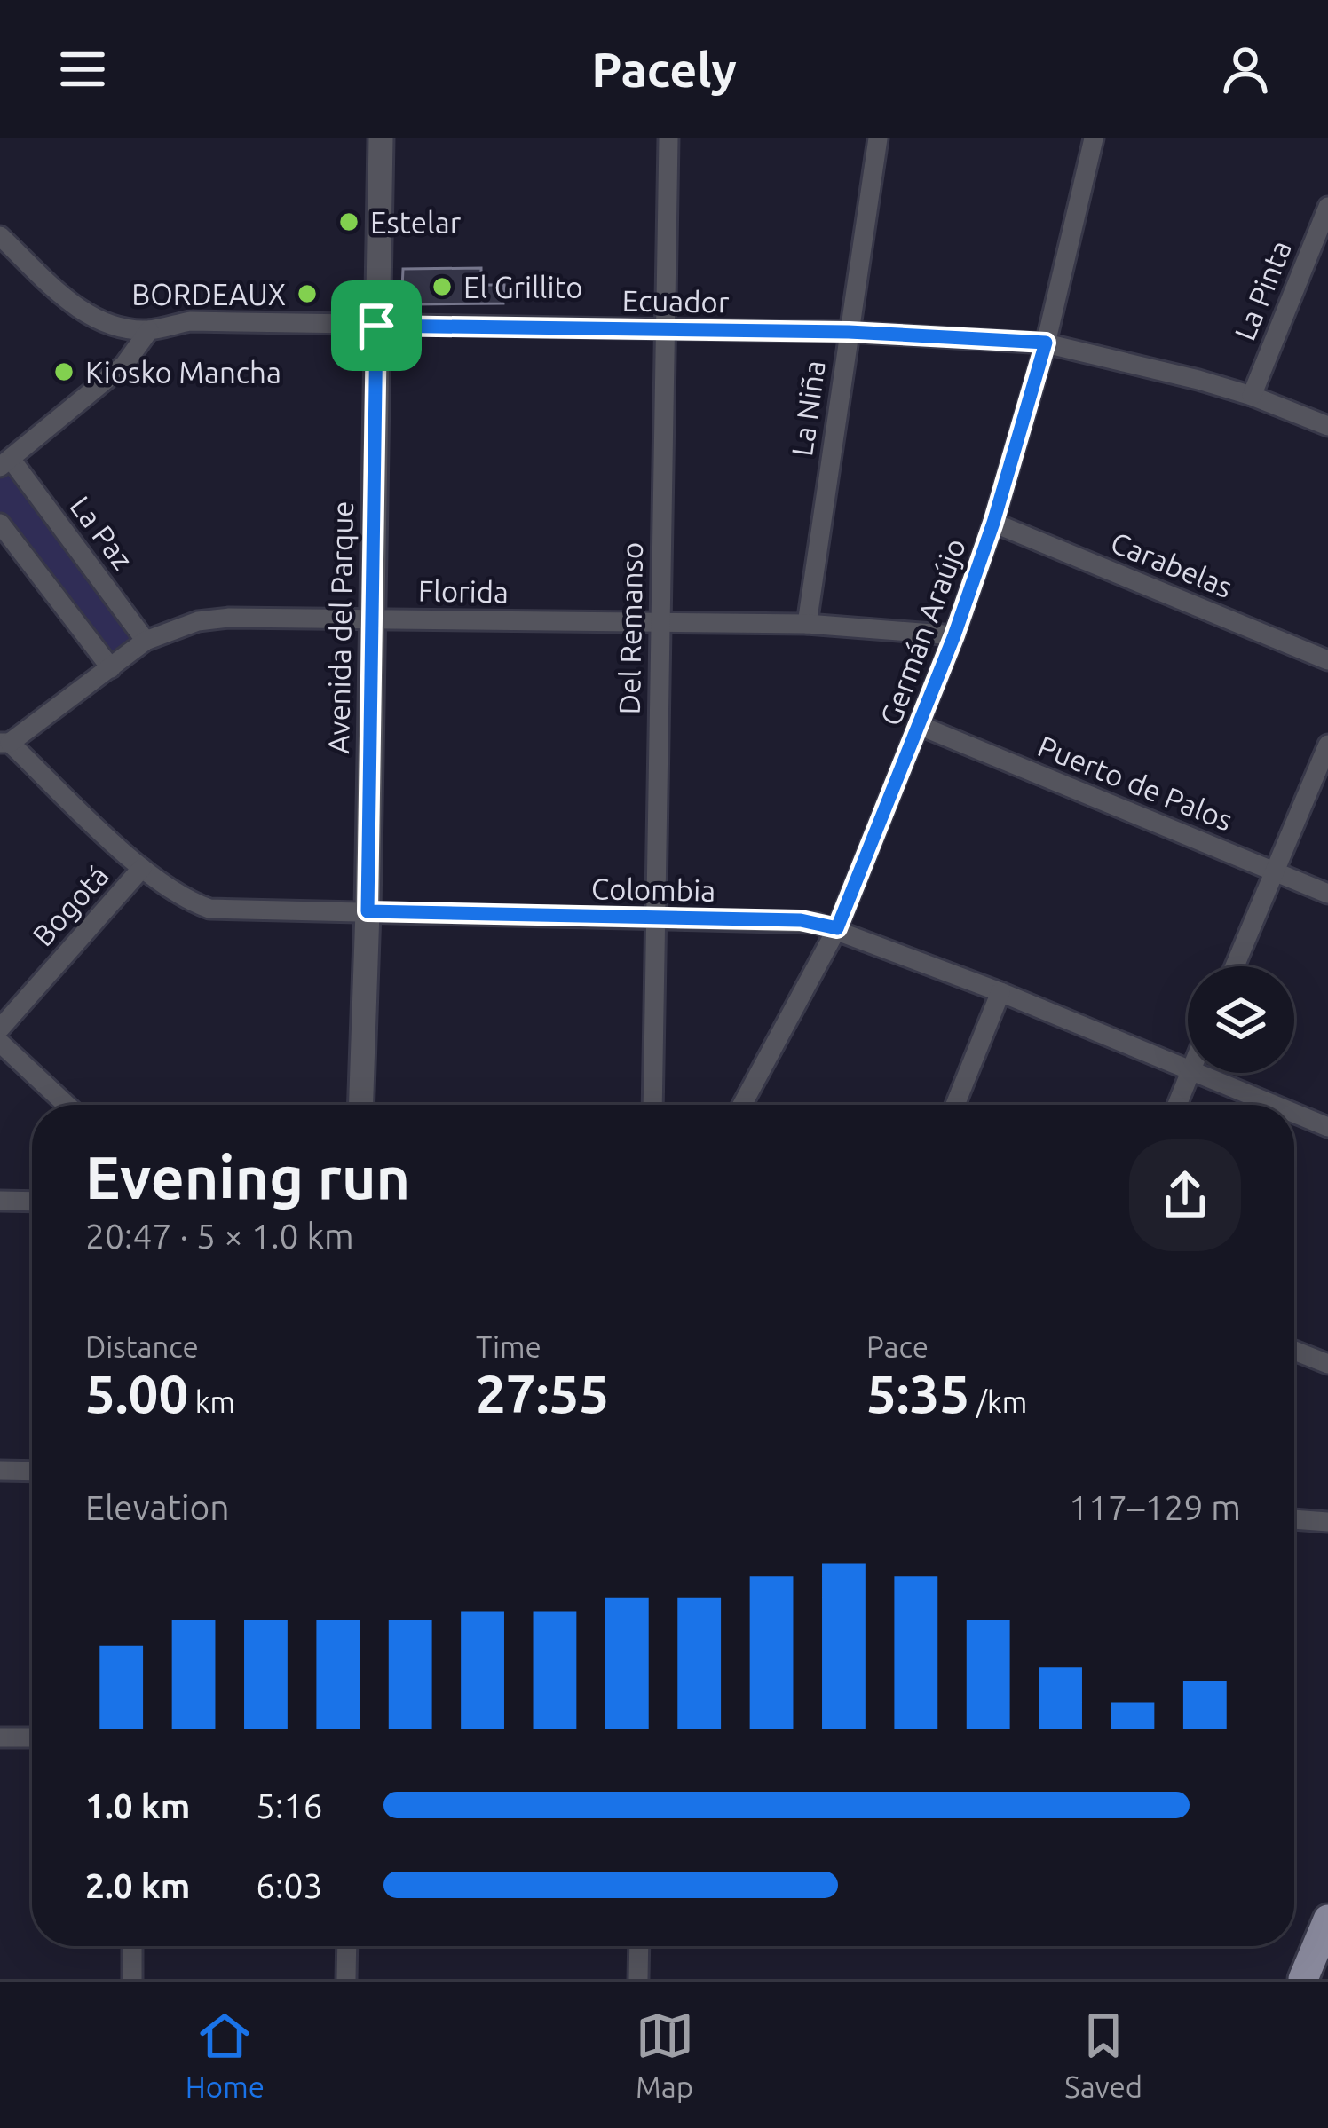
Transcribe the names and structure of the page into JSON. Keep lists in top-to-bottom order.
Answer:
{
  "streets": {
    "street": [
      "La Pinta",
      "Ecuador",
      "La Niña",
      "La Paz",
      "Carabelas",
      "Florida",
      "Avenida del Parque",
      "Del Remanso",
      "Germán Araújo",
      "Puerto de Palos",
      "Colombia",
      "Bogotá"
    ]
  },
  "crossings": [
    ["La Pinta", "Ecuador"],
    ["Ecuador", "La Niña"],
    ["Ecuador", "Avenida del Parque"],
    ["Ecuador", "Del Remanso"],
    ["Ecuador", "Germán Araújo"],
    ["La Niña", "Florida"],
    ["La Paz", "Florida"],
    ["Carabelas", "Germán Araújo"],
    ["Florida", "Avenida del Parque"],
    ["Florida", "Del Remanso"],
    ["Florida", "Germán Araújo"],
    ["Florida", "Colombia"],
    ["Avenida del Parque", "Colombia"],
    ["Del Remanso", "Colombia"],
    ["Germán Araújo", "Puerto de Palos"],
    ["Germán Araújo", "Colombia"],
    ["Colombia", "Bogotá"]
  ],
  "places": [
    "Estelar",
    "El Grillito",
    "BORDEAUX",
    "Kiosko Mancha"
  ],
  "page": {
    "header": "Pacely",
    "heading": ["Evening run", "20:47 · 5 × 1.0 km"],
    "stats": [
      ["Distance", "5.00 km"],
      ["Time", "27:55"],
      ["Pace", "5:35 /km"]
    ],
    "chart": ["Elevation", "117–129 m"],
    "list": [
      {
        "name": "1.0 km",
        "note": "5:16"
      },
      {
        "name": "2.0 km",
        "note": "6:03"
      }
    ],
    "tabs": ["Home", "Map", "Saved"]
  }
}
